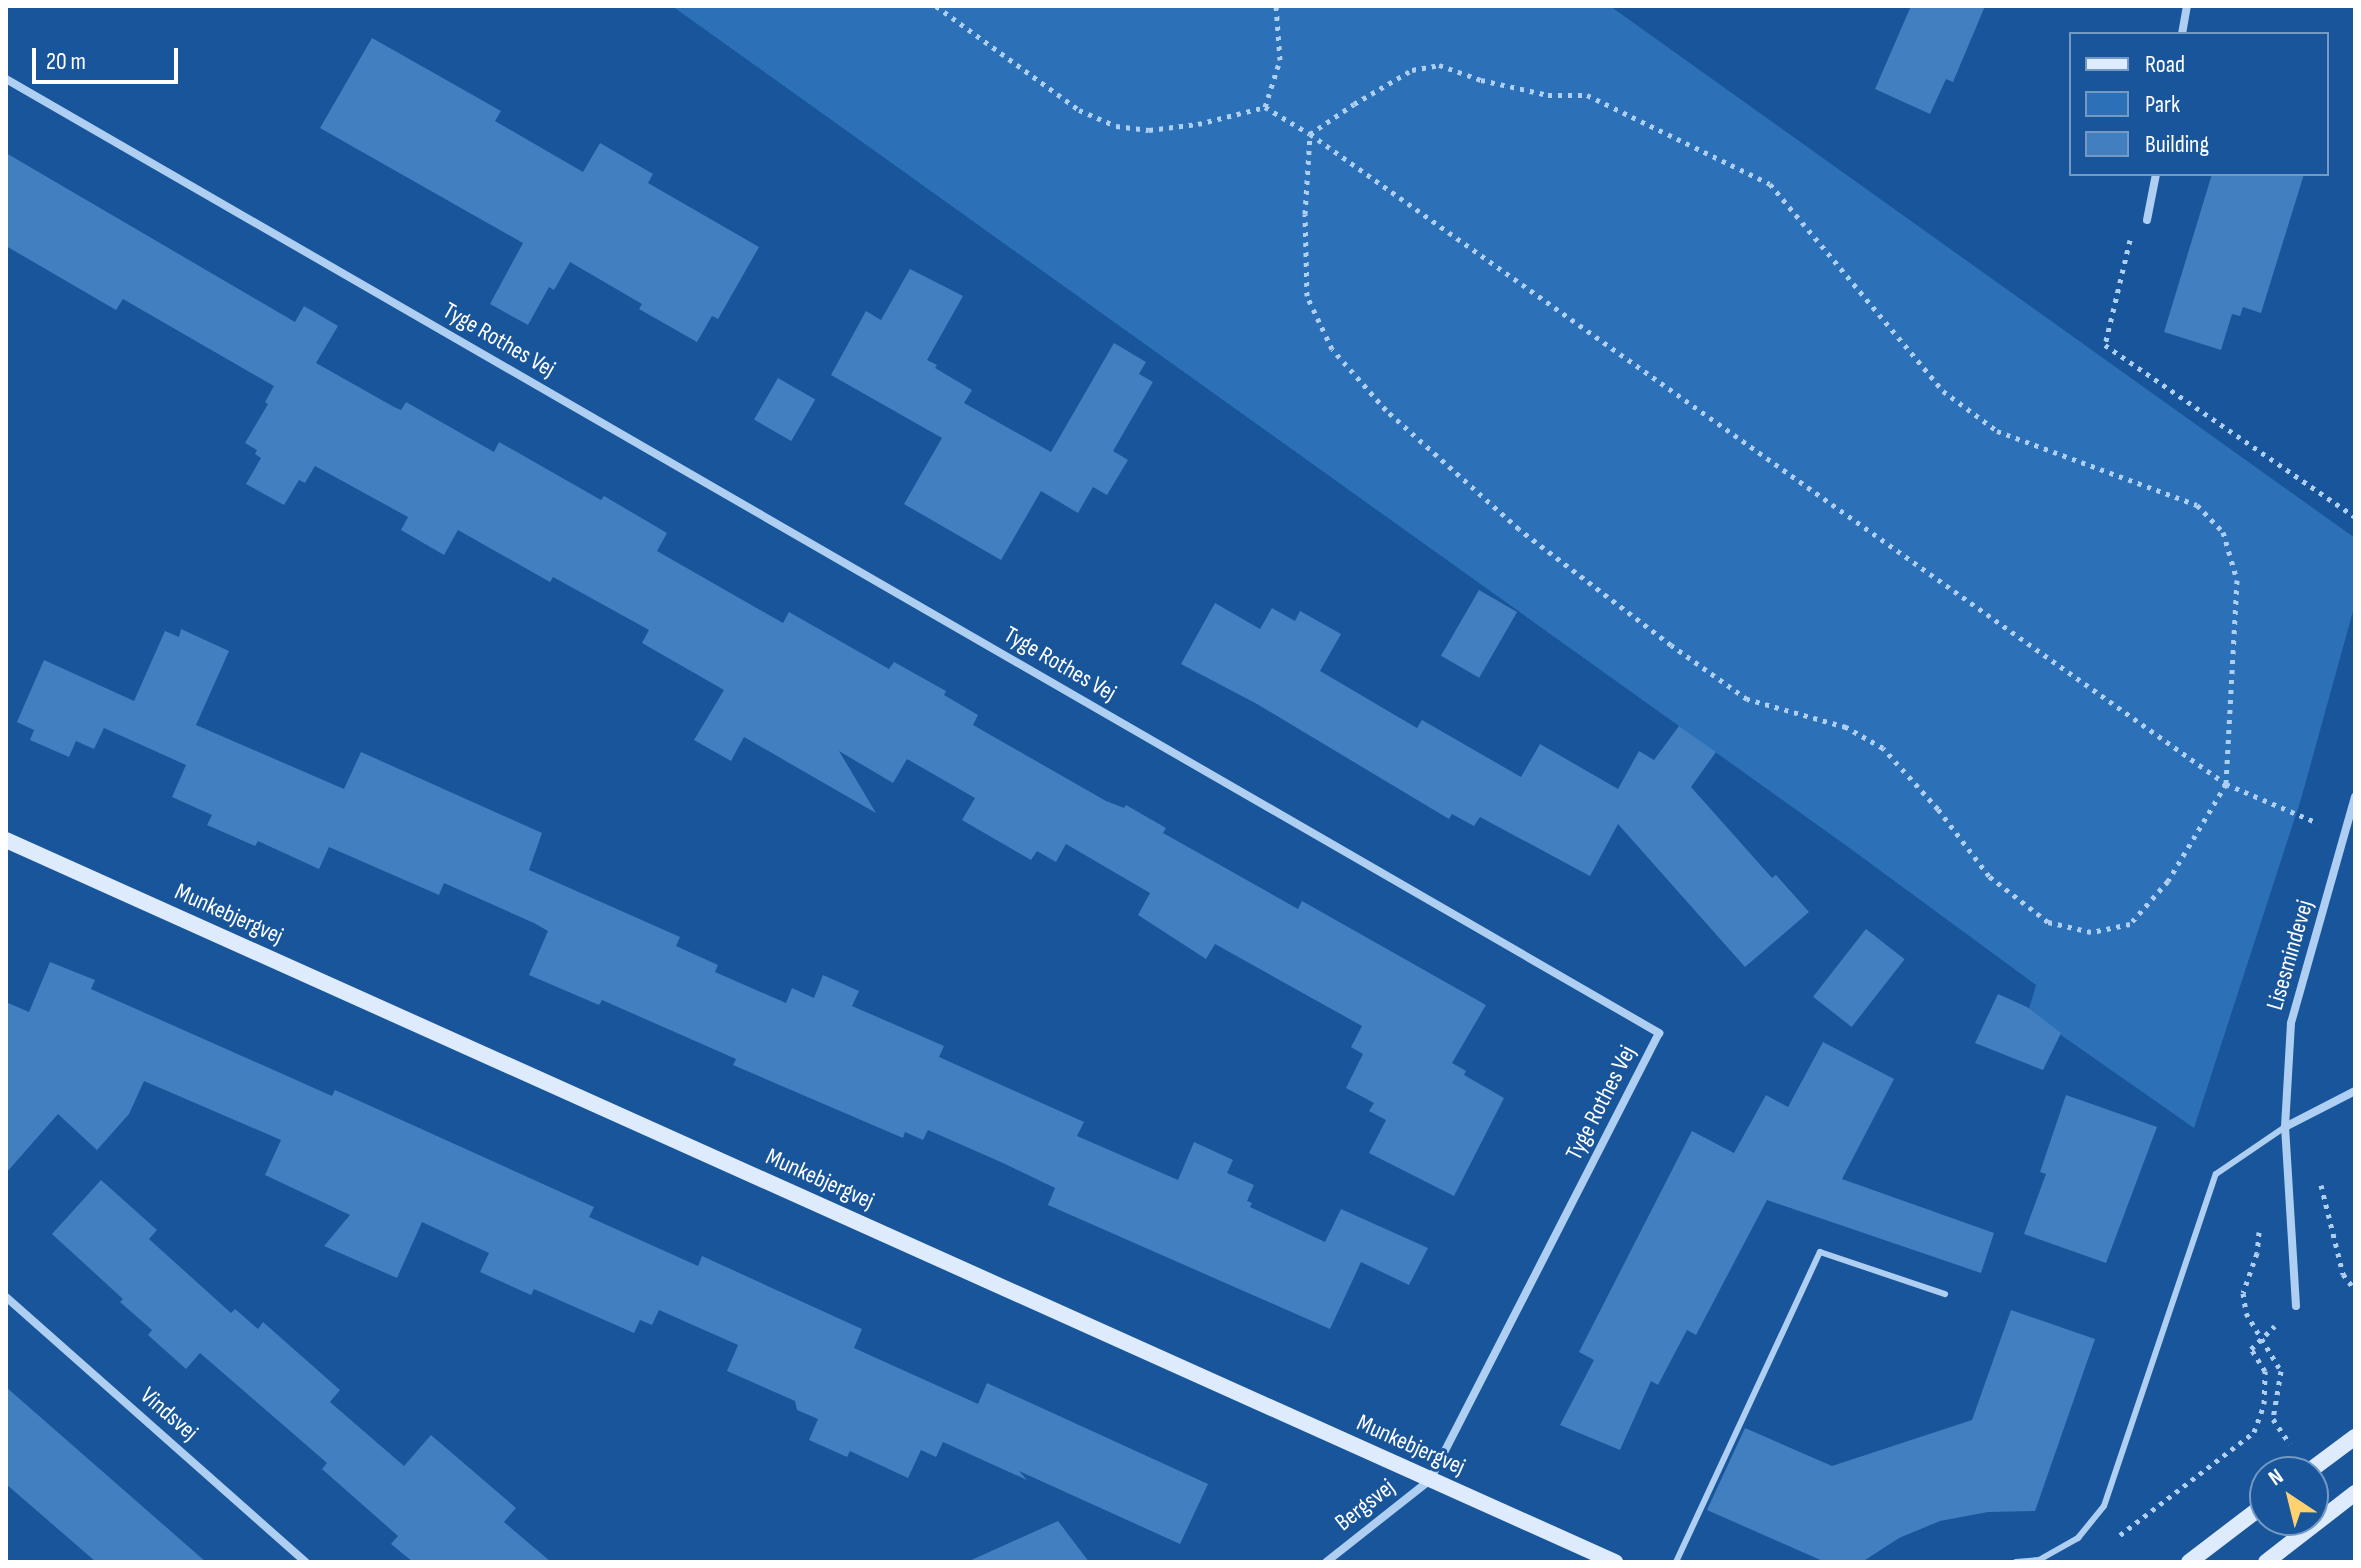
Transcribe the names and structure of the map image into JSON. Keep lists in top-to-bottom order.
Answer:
{
  "streets": {
    "street": [
      "Tyge Rothes Vej",
      "Munkebjergvej",
      "Lisesmindevej",
      "Vindsvej",
      "Bergsvej"
    ]
  },
  "crossings": [
    ["Tyge Rothes Vej", "Munkebjergvej"],
    ["Tyge Rothes Vej", "Bergsvej"],
    ["Munkebjergvej", "Bergsvej"]
  ],
  "legend": ["Road", "Park", "Building"],
  "scale_bar": "20 m",
  "north": "top left"
}
